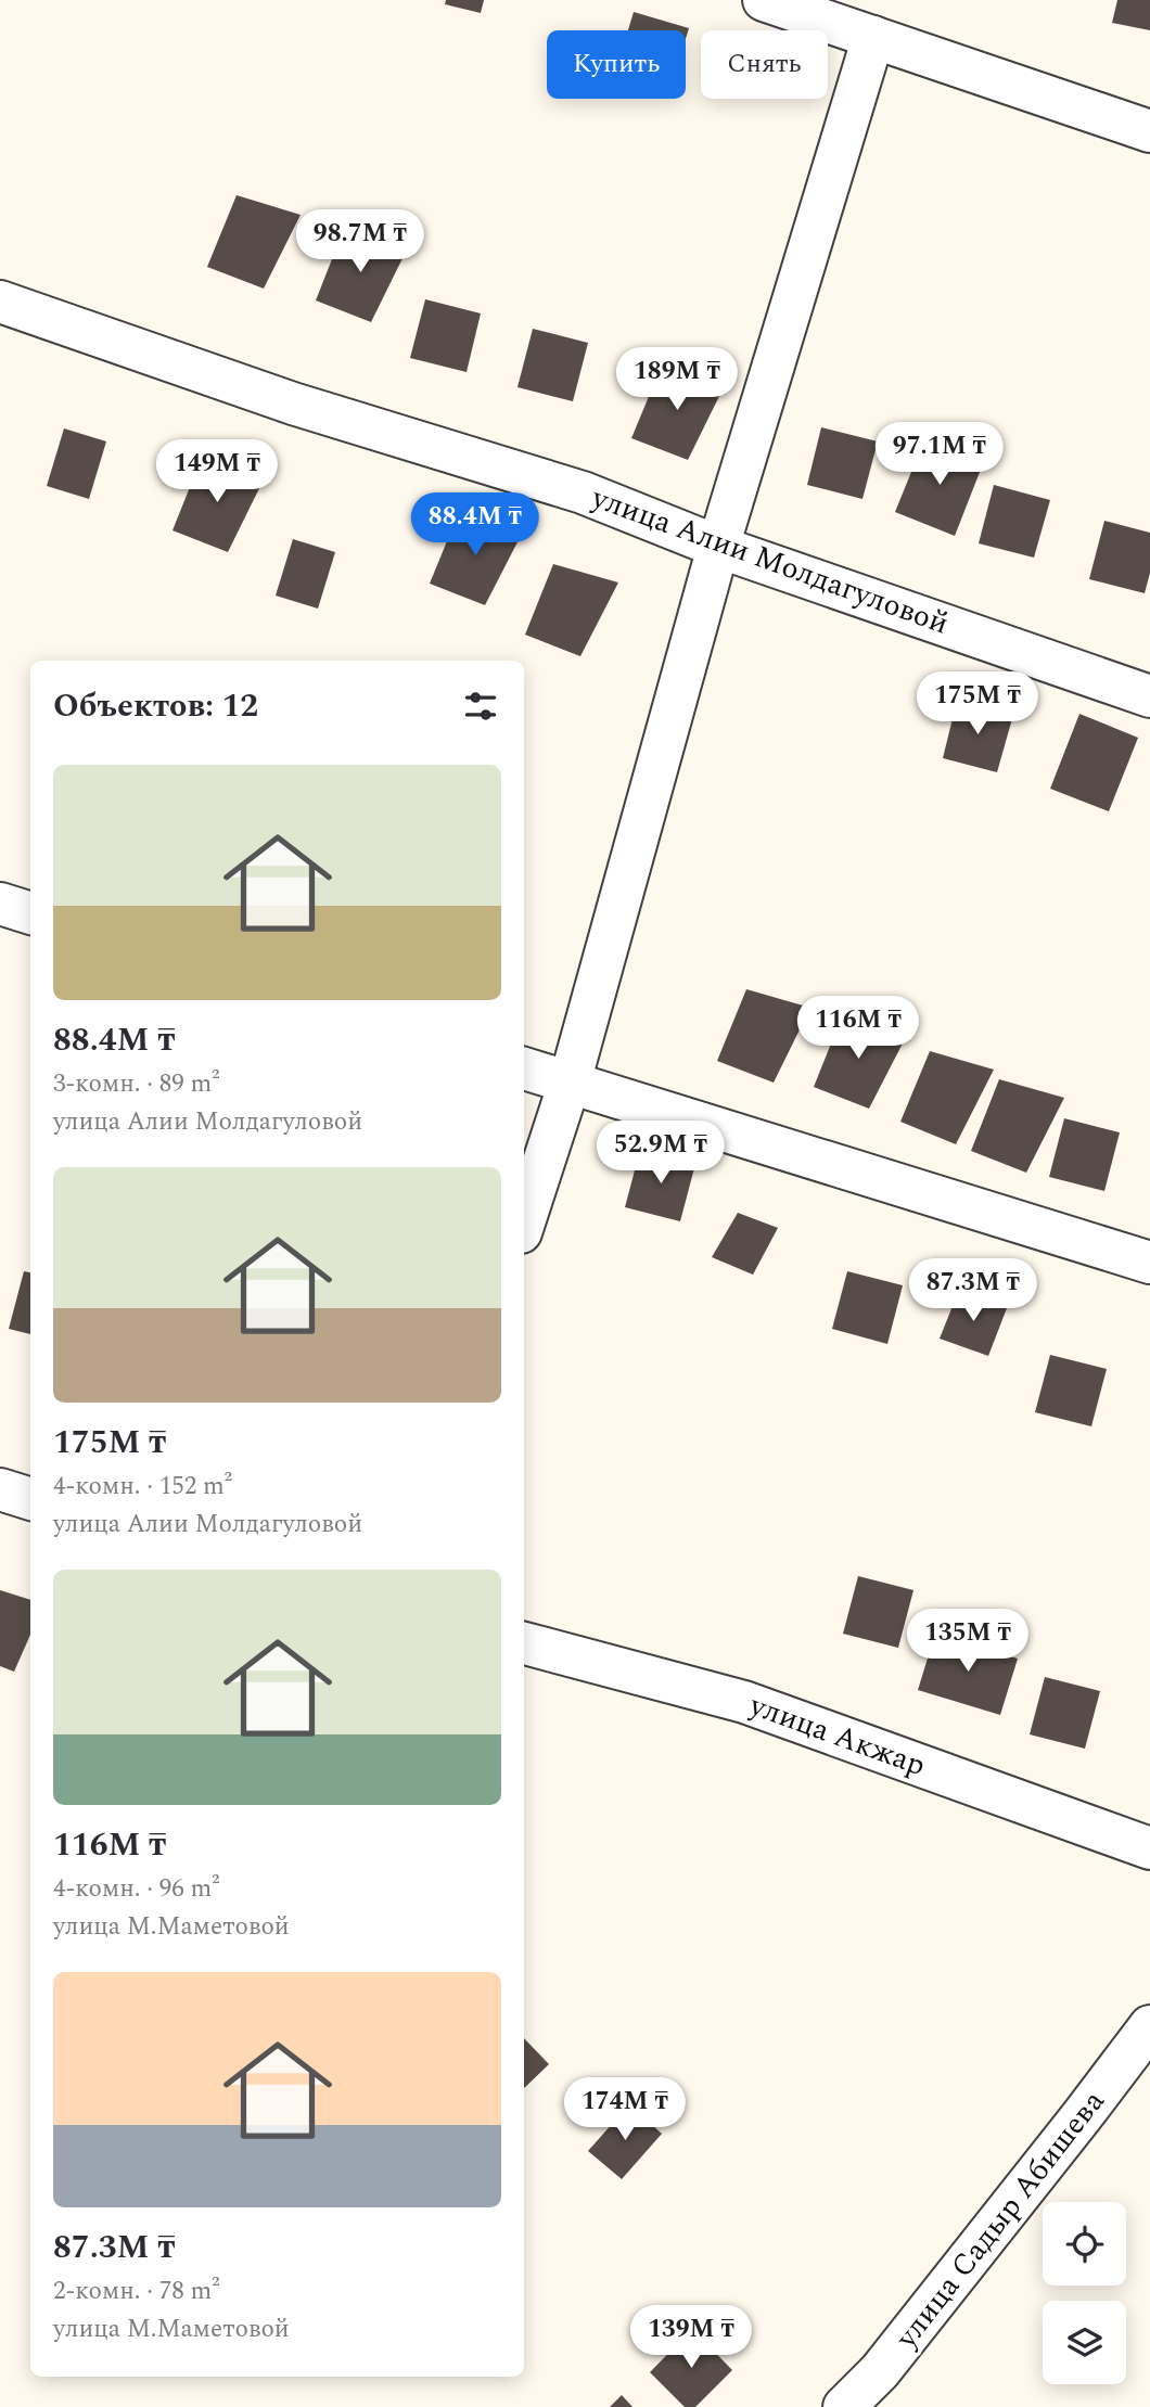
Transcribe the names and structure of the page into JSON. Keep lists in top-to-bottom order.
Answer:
{
  "streets": {
    "street": ["улица Алии Молдагуловой", "улица Акжар", "улица Садыр Абишева"]
  },
  "page": {
    "chip": ["Купить", "Снять"],
    "price": [
      "98.7M ₸",
      "189M ₸",
      "97.1M ₸",
      "149M ₸",
      "88.4M ₸",
      "175M ₸",
      "116M ₸",
      "52.9M ₸",
      "87.3M ₸",
      "135M ₸",
      "174M ₸",
      "139M ₸"
    ],
    "heading": "Объектов: 12",
    "list": [
      {
        "name": "88.4M ₸",
        "note": "3-комн. · 89 m² · улица Алии Молдагуловой"
      },
      {
        "name": "175M ₸",
        "note": "4-комн. · 152 m² · улица Алии Молдагуловой"
      },
      {
        "name": "116M ₸",
        "note": "4-комн. · 96 m² · улица М.Маметовой"
      },
      {
        "name": "87.3M ₸",
        "note": "2-комн. · 78 m² · улица М.Маметовой"
      }
    ]
  }
}
